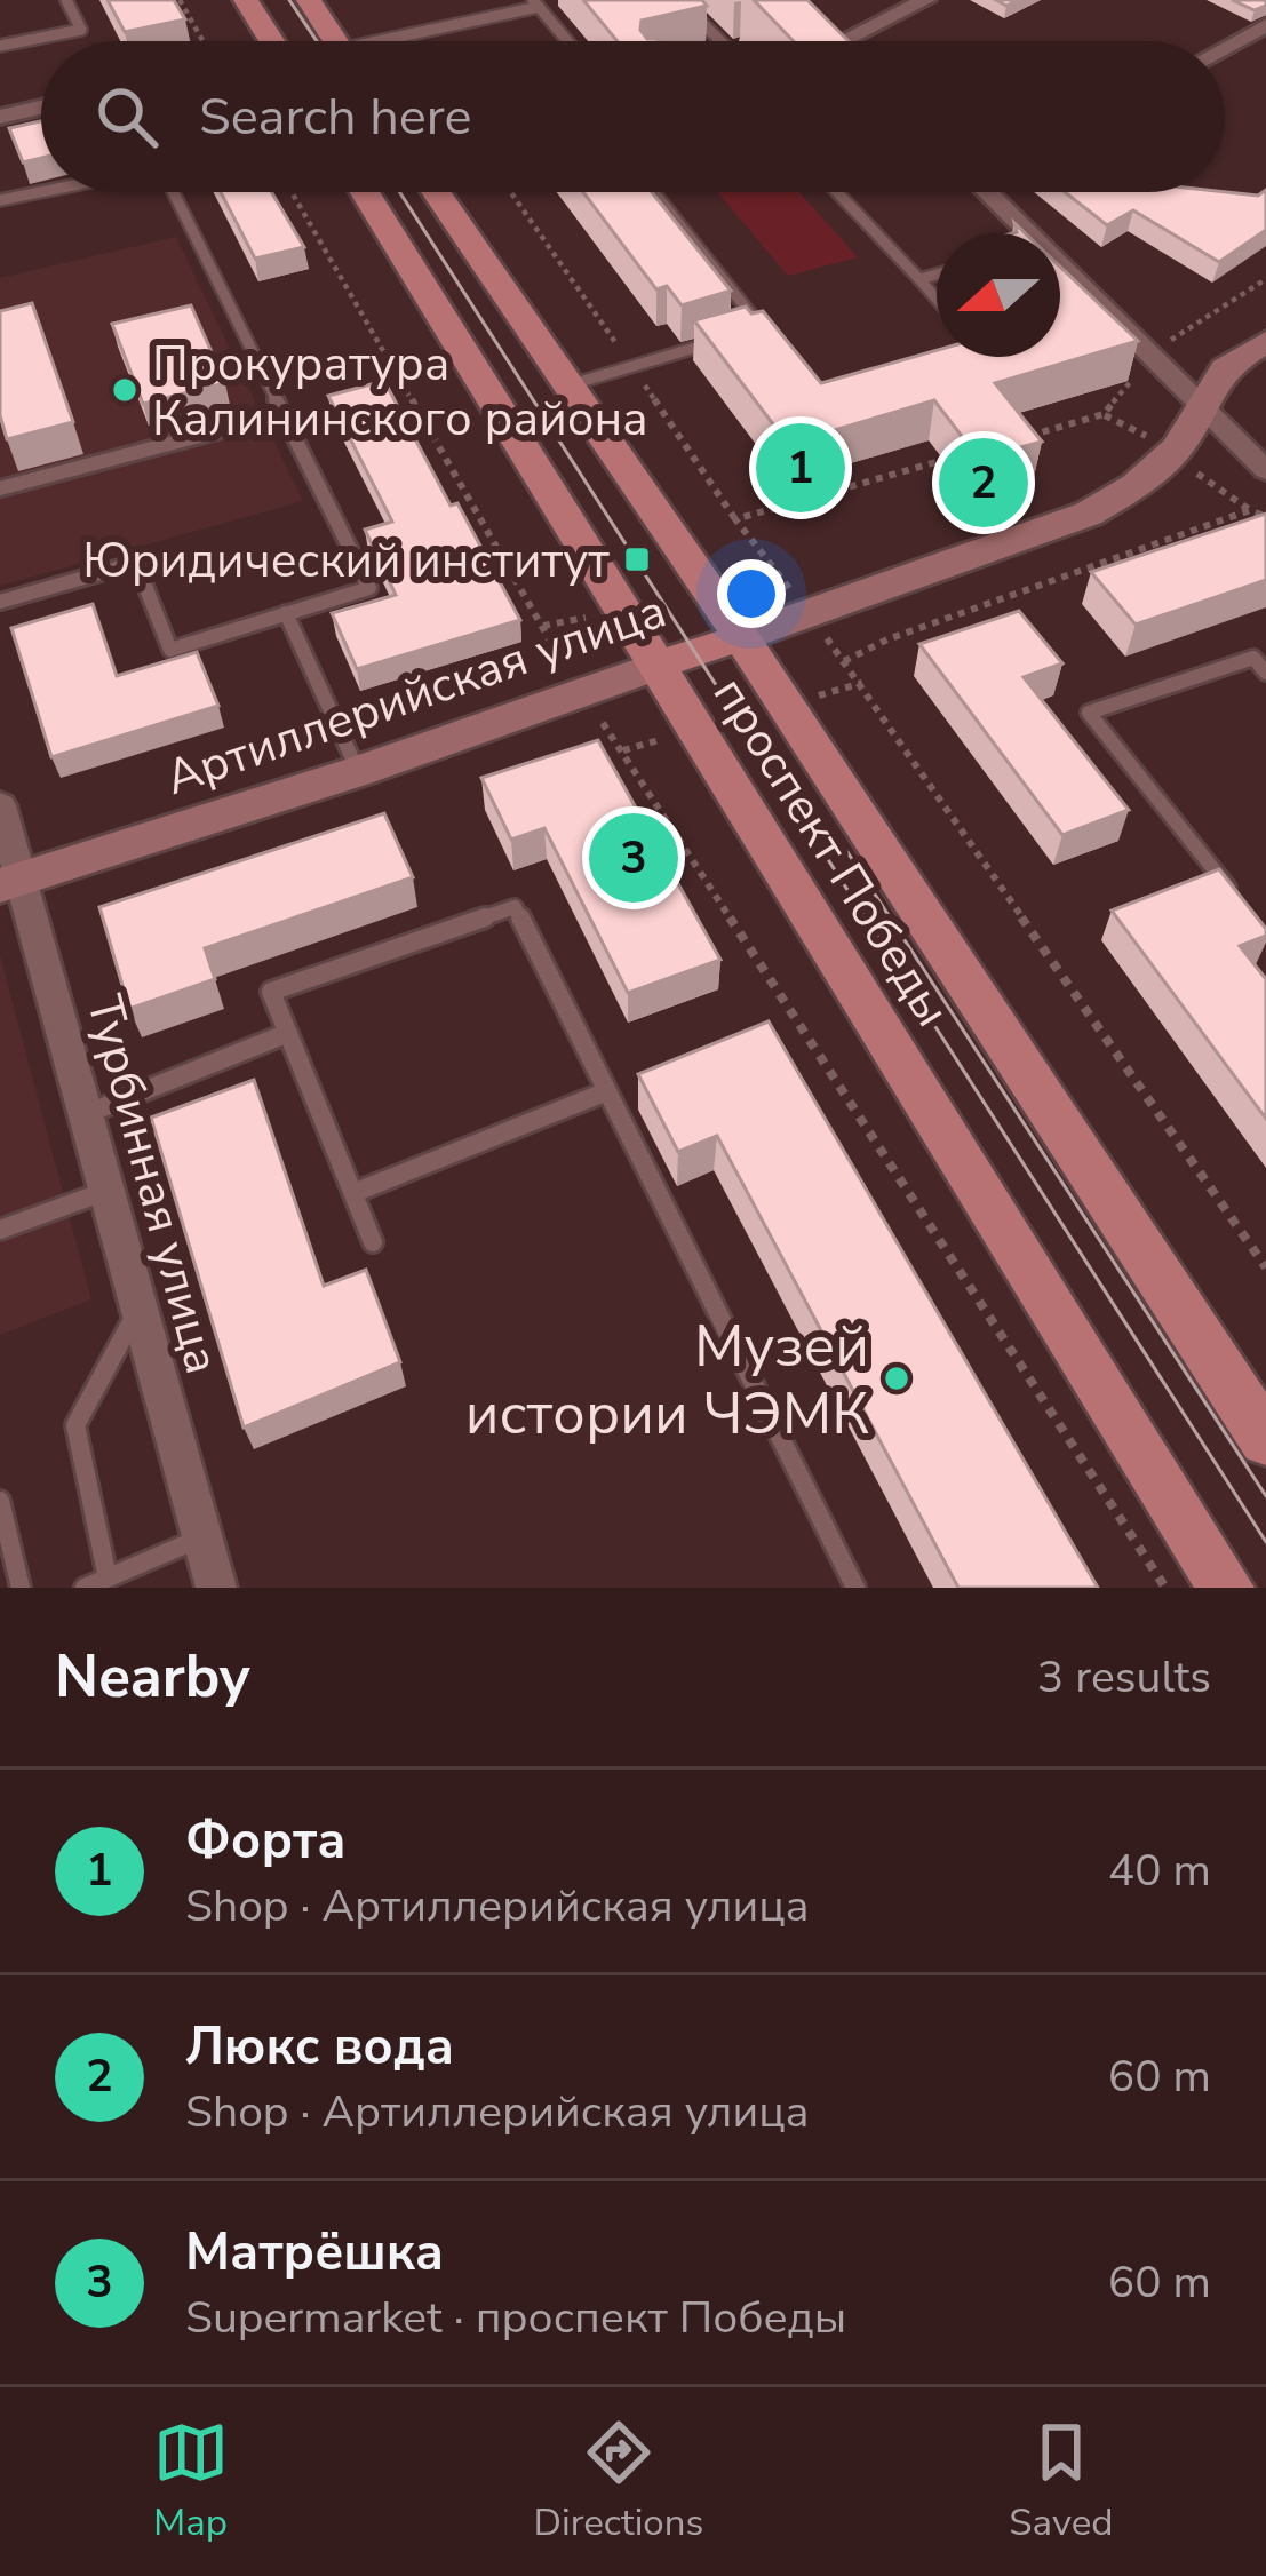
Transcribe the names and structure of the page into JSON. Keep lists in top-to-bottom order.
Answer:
{
  "streets": {
    "main road": ["Артиллерийская улица", "проспект Победы"],
    "street": ["Турбинная улица"]
  },
  "crossings": [
    ["Артиллерийская улица", "проспект Победы"],
    ["Артиллерийская улица", "Турбинная улица"]
  ],
  "places": {
    "other": ["Прокуратура Калининского района", "Музей истории ЧЭМК"],
    "transit": ["Юридический институт"]
  },
  "north": "left",
  "page": {
    "search": "Search here",
    "pins": ["1", "2", "3"],
    "heading": ["Nearby", "3 results"],
    "list": [
      {
        "mark": "1",
        "name": "Форта",
        "note": "Shop · Артиллерийская улица",
        "value": "40 m"
      },
      {
        "mark": "2",
        "name": "Люкс вода",
        "note": "Shop · Артиллерийская улица",
        "value": "60 m"
      },
      {
        "mark": "3",
        "name": "Матрёшка",
        "note": "Supermarket · проспект Победы",
        "value": "60 m"
      }
    ],
    "nav": ["Map", "Directions", "Saved"]
  }
}
